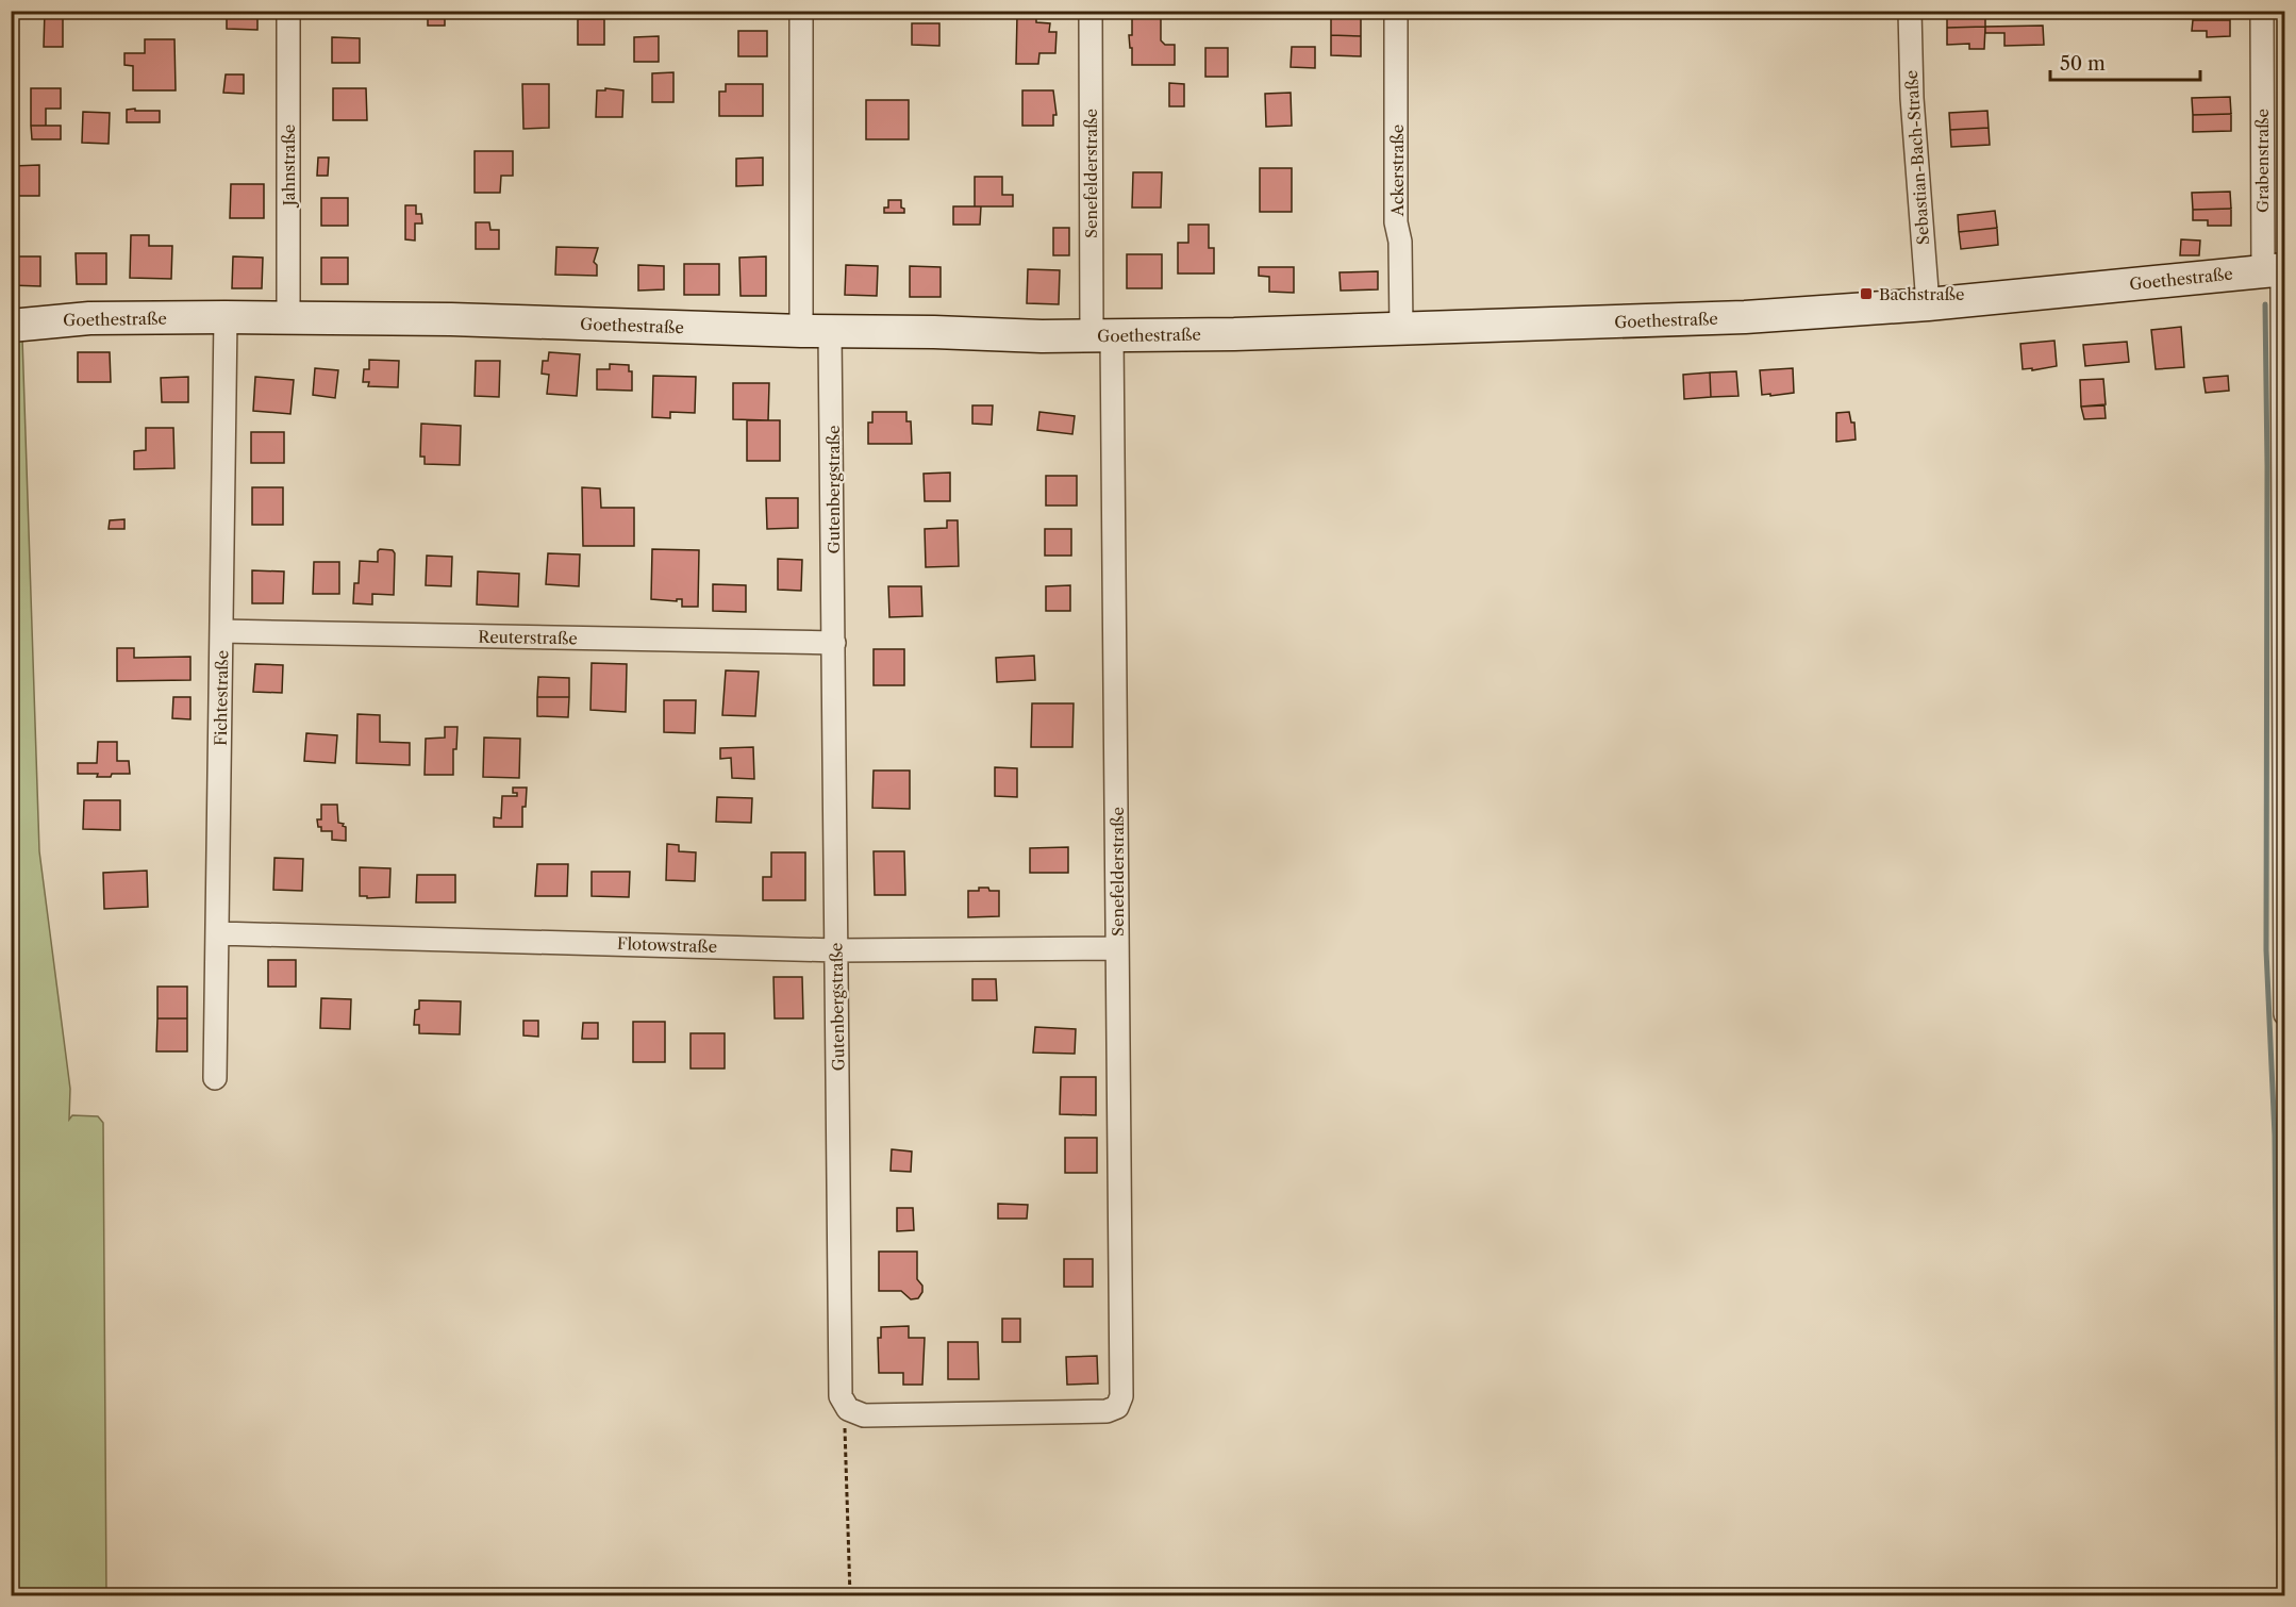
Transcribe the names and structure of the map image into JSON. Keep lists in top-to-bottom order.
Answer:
{
  "streets": {
    "street": [
      "Sebastian-Bach-Straße",
      "Grabenstraße",
      "Jahnstraße",
      "Ackerstraße",
      "Senefelderstraße",
      "Goethestraße",
      "Gutenbergstraße",
      "Reuterstraße",
      "Fichtestraße",
      "Flotowstraße"
    ]
  },
  "crossings": [
    ["Sebastian-Bach-Straße", "Goethestraße"],
    ["Grabenstraße", "Goethestraße"],
    ["Jahnstraße", "Goethestraße"],
    ["Ackerstraße", "Goethestraße"],
    ["Senefelderstraße", "Goethestraße"],
    ["Senefelderstraße", "Gutenbergstraße"],
    ["Senefelderstraße", "Flotowstraße"],
    ["Goethestraße", "Gutenbergstraße"],
    ["Goethestraße", "Fichtestraße"],
    ["Gutenbergstraße", "Reuterstraße"],
    ["Gutenbergstraße", "Flotowstraße"],
    ["Reuterstraße", "Fichtestraße"],
    ["Fichtestraße", "Flotowstraße"]
  ],
  "places": {
    "transit": ["Bachstraße"]
  },
  "scale_bar": "50 m"
}
